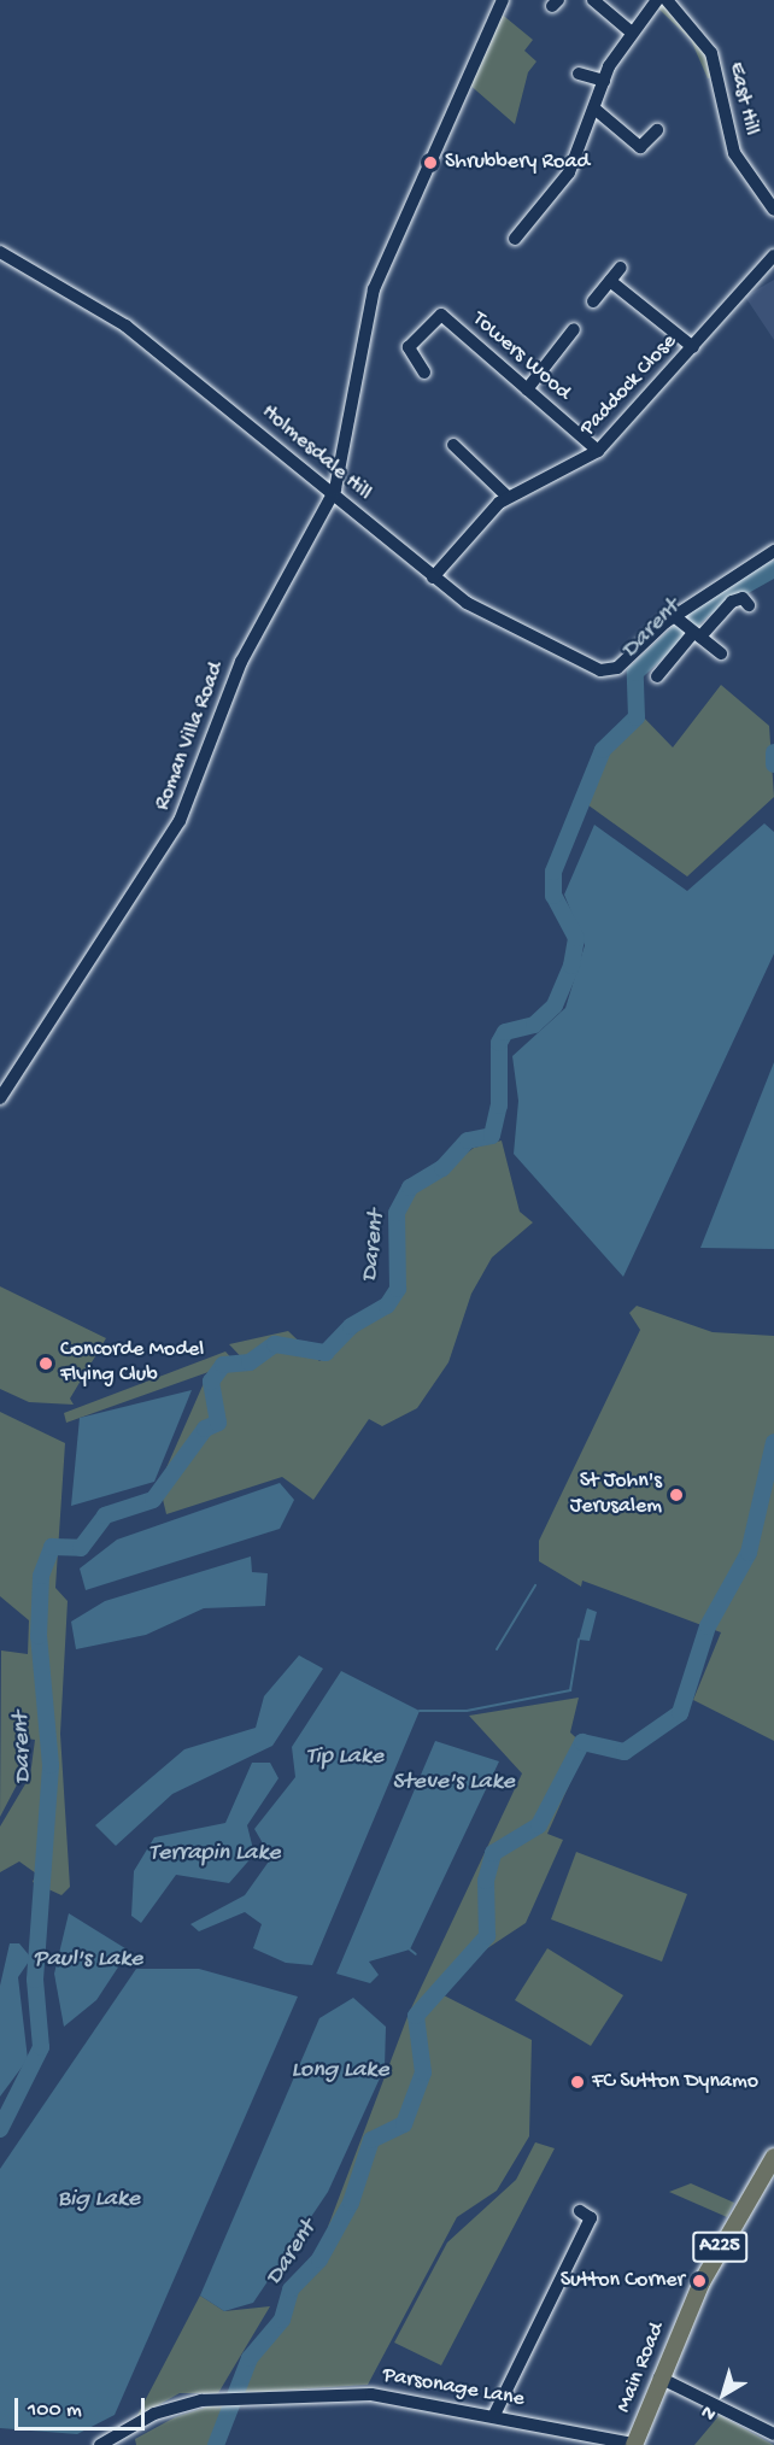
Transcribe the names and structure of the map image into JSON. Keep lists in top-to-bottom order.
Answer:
{
  "streets": {
    "main road": ["A225", "Main Road"],
    "street": [
      "East Hill",
      "Towers Wood",
      "Paddock Close",
      "Holmesdale Hill",
      "Roman Villa Road",
      "Parsonage Lane"
    ]
  },
  "crossings": [
    ["Towers Wood", "Paddock Close"],
    ["Paddock Close", "Holmesdale Hill"],
    ["Holmesdale Hill", "Roman Villa Road"],
    ["Main Road", "Parsonage Lane"]
  ],
  "water": [
    "Darent",
    "Tip Lake",
    "Steve's Lake",
    "Terrapin Lake",
    "Paul's Lake",
    "Long Lake",
    "Big Lake"
  ],
  "places": [
    "Shrubbery Road",
    "Concorde Model Flying Club",
    "St John's Jerusalem",
    "FC Sutton Dynamo",
    "Sutton Corner"
  ],
  "scale_bar": "100 m",
  "north": "bottom left"
}
